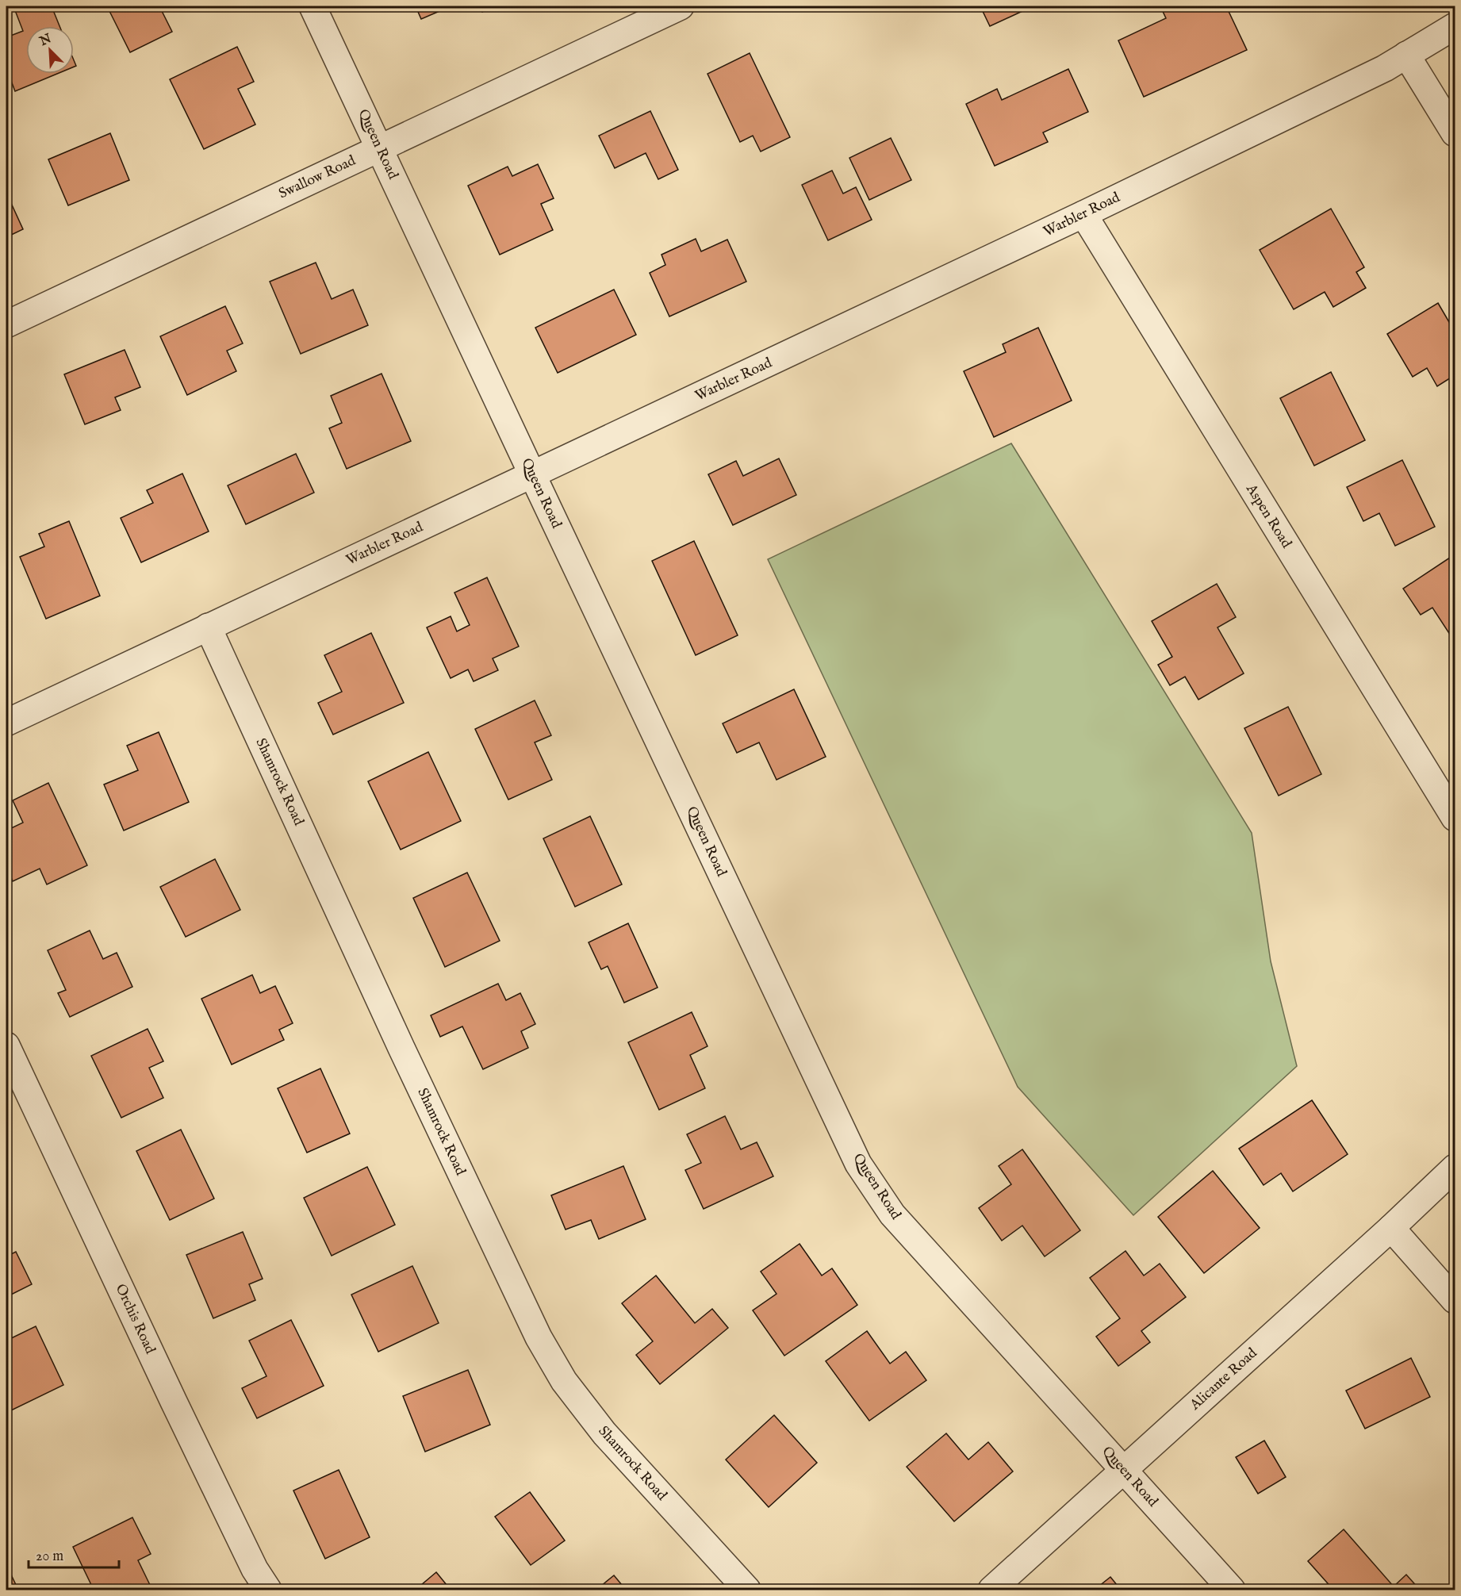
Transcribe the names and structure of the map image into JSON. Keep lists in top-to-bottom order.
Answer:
{
  "streets": {
    "street": [
      "Queen Road",
      "Swallow Road",
      "Warbler Road",
      "Aspen Road",
      "Shamrock Road",
      "Orchis Road",
      "Alicante Road"
    ]
  },
  "crossings": [
    ["Queen Road", "Swallow Road"],
    ["Queen Road", "Warbler Road"],
    ["Queen Road", "Alicante Road"],
    ["Warbler Road", "Aspen Road"],
    ["Warbler Road", "Shamrock Road"]
  ],
  "scale_bar": "20 m",
  "north": "top left"
}
